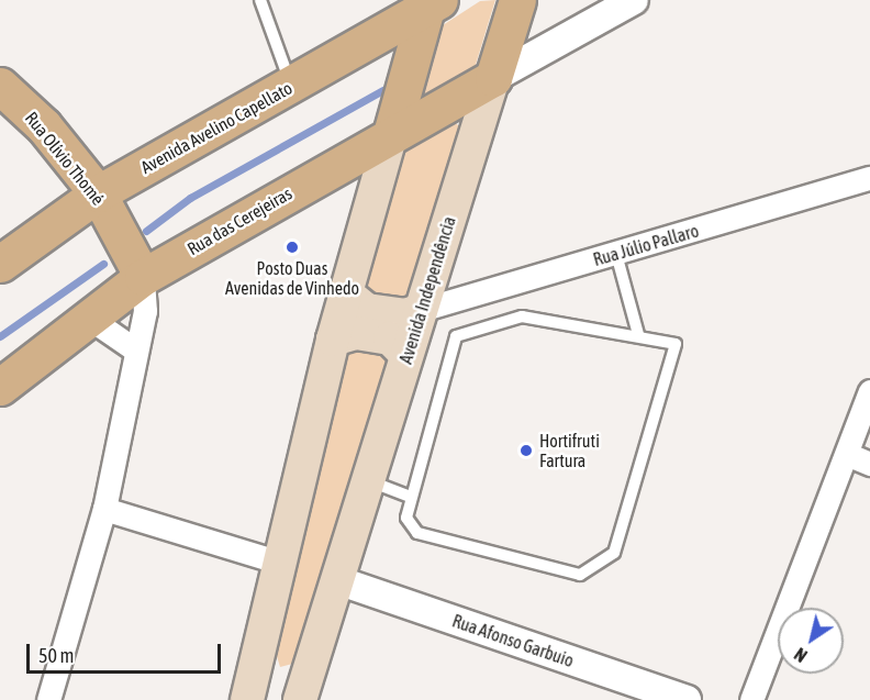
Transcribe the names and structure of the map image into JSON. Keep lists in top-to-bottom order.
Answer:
{
  "streets": {
    "main road": [
      "Avenida Avelino Capellato",
      "Rua Olívio Thomé",
      "Rua das Cerejeiras",
      "Avenida Independência"
    ],
    "street": ["Rua Júlio Pallaro", "Rua Afonso Garbuio"]
  },
  "crossings": [
    ["Avenida Avelino Capellato", "Rua Olívio Thomé"],
    ["Rua Olívio Thomé", "Rua das Cerejeiras"],
    ["Rua das Cerejeiras", "Avenida Independência"],
    ["Rua Júlio Pallaro", "Avenida Independência"],
    ["Avenida Independência", "Rua Afonso Garbuio"]
  ],
  "places": ["Posto Duas Avenidas de Vinhedo", "Hortifruti Fartura"],
  "scale_bar": "50 m",
  "north": "bottom left"
}
